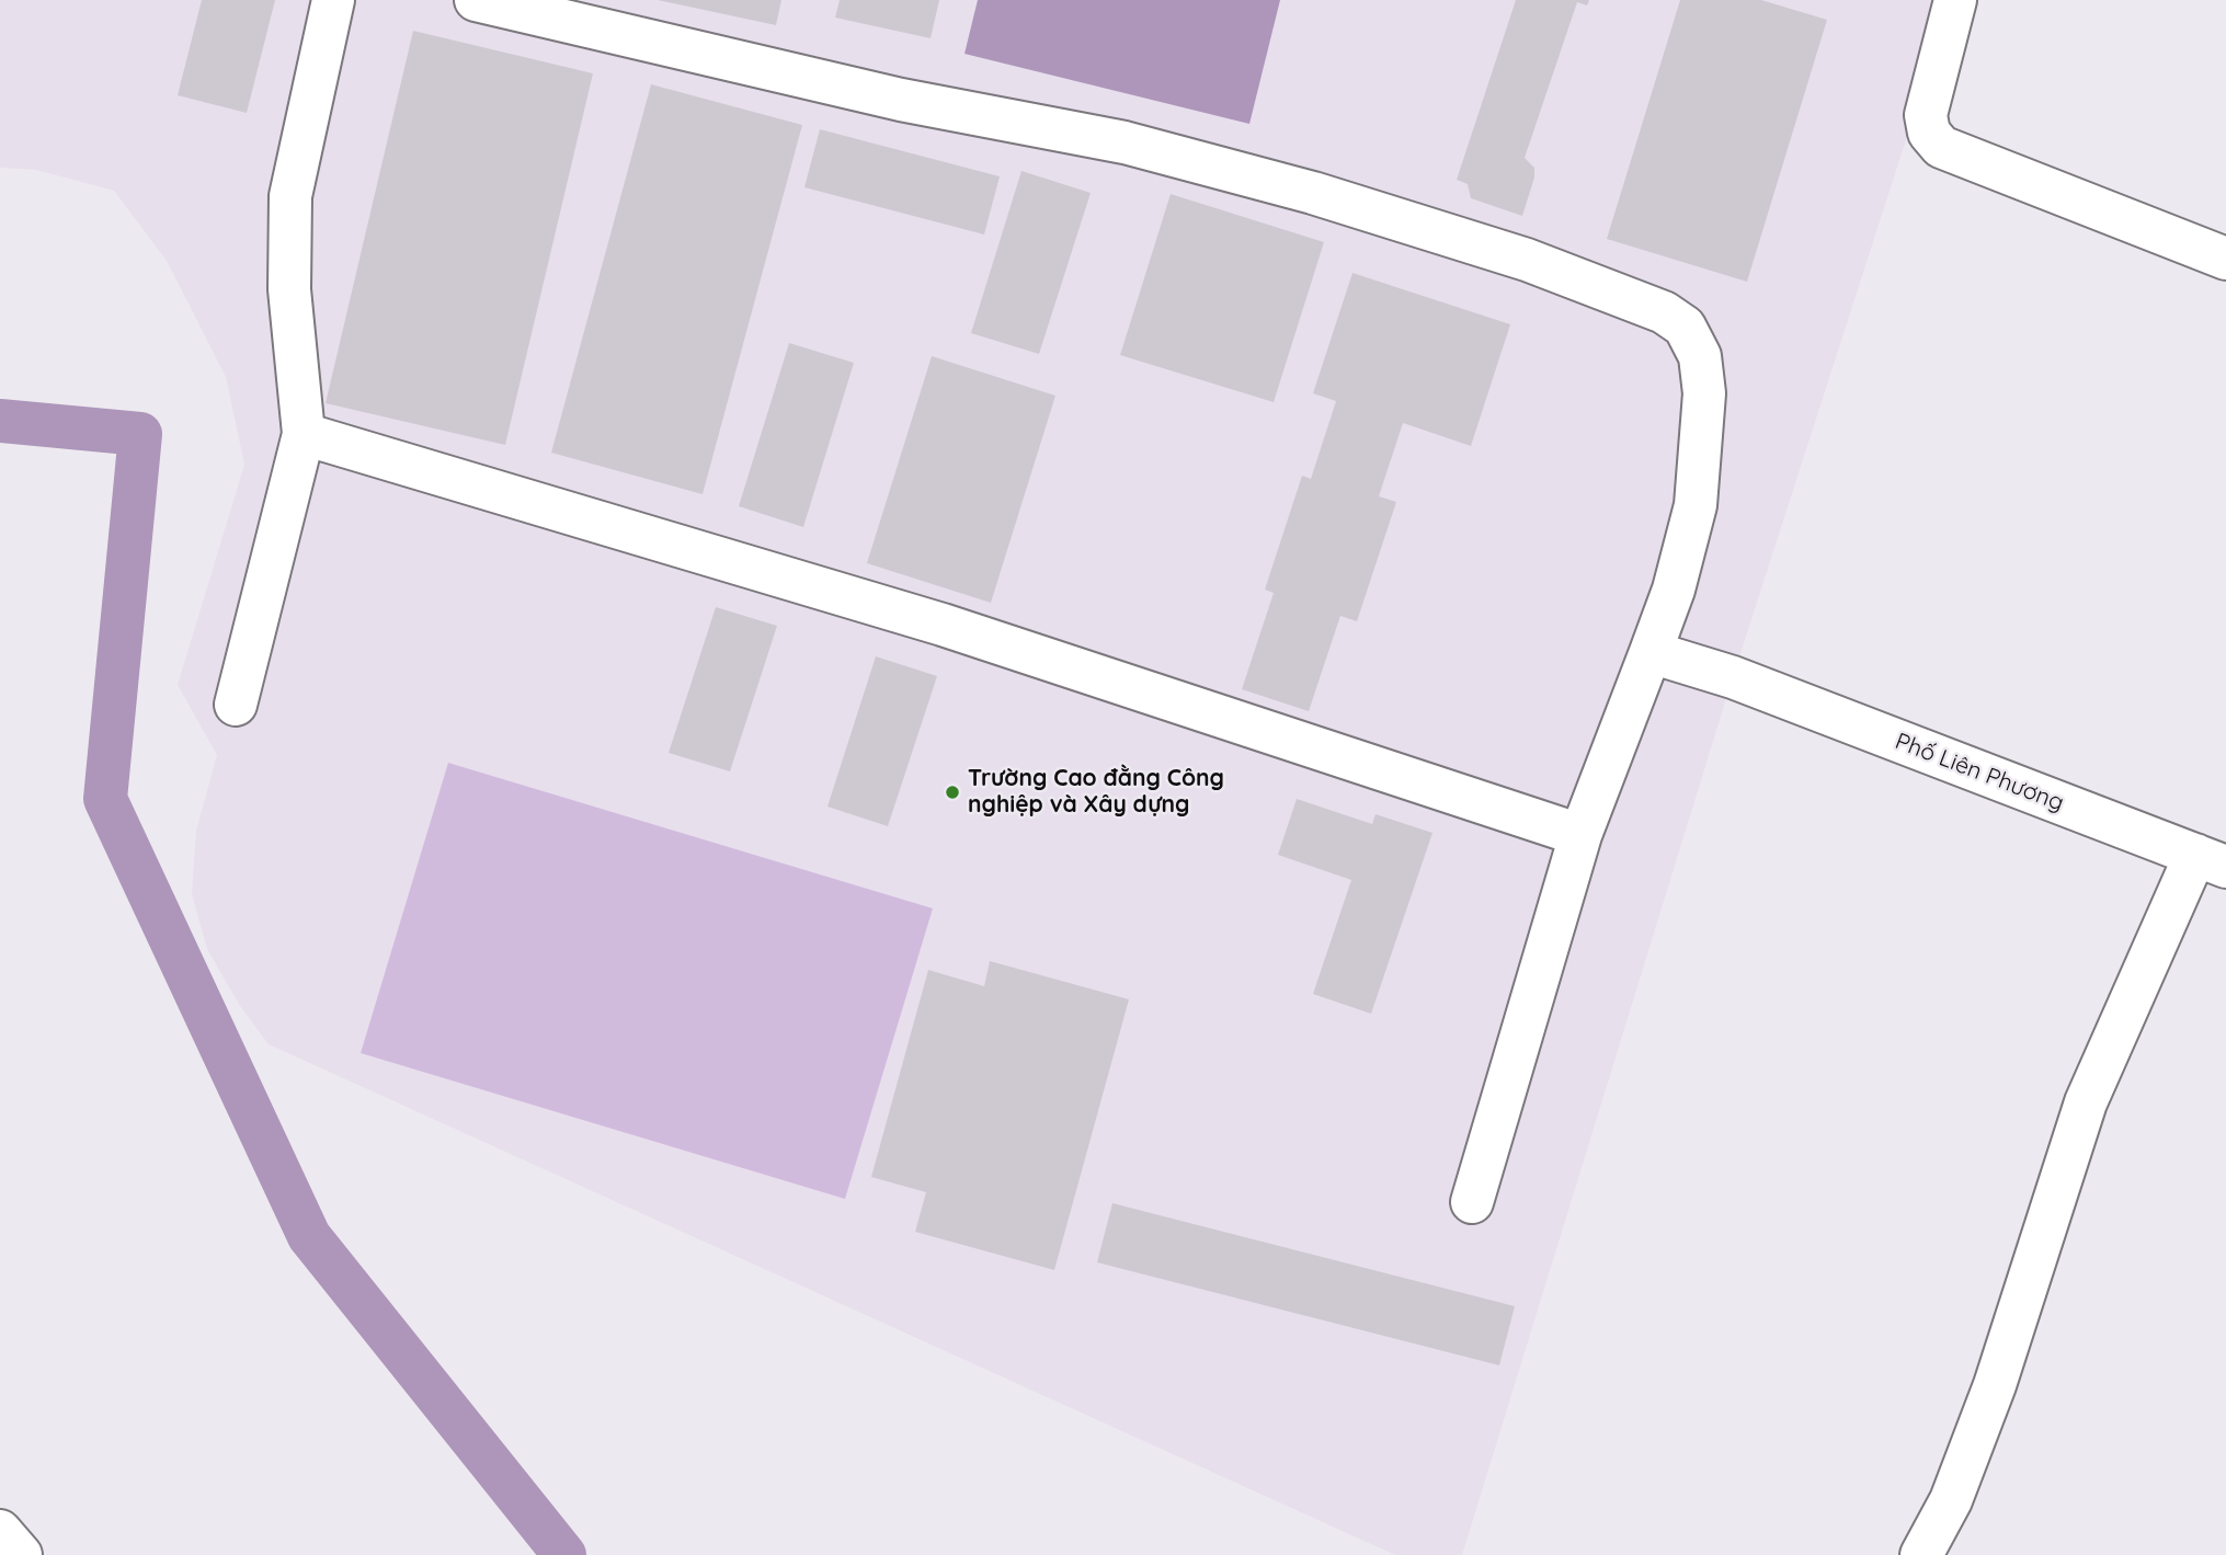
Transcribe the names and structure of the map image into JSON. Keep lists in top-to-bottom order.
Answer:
{
  "streets": {
    "street": ["Phố Liên Phương"]
  },
  "places": ["Trường Cao đằng Công nghiệp và Xây dựng"]
}
